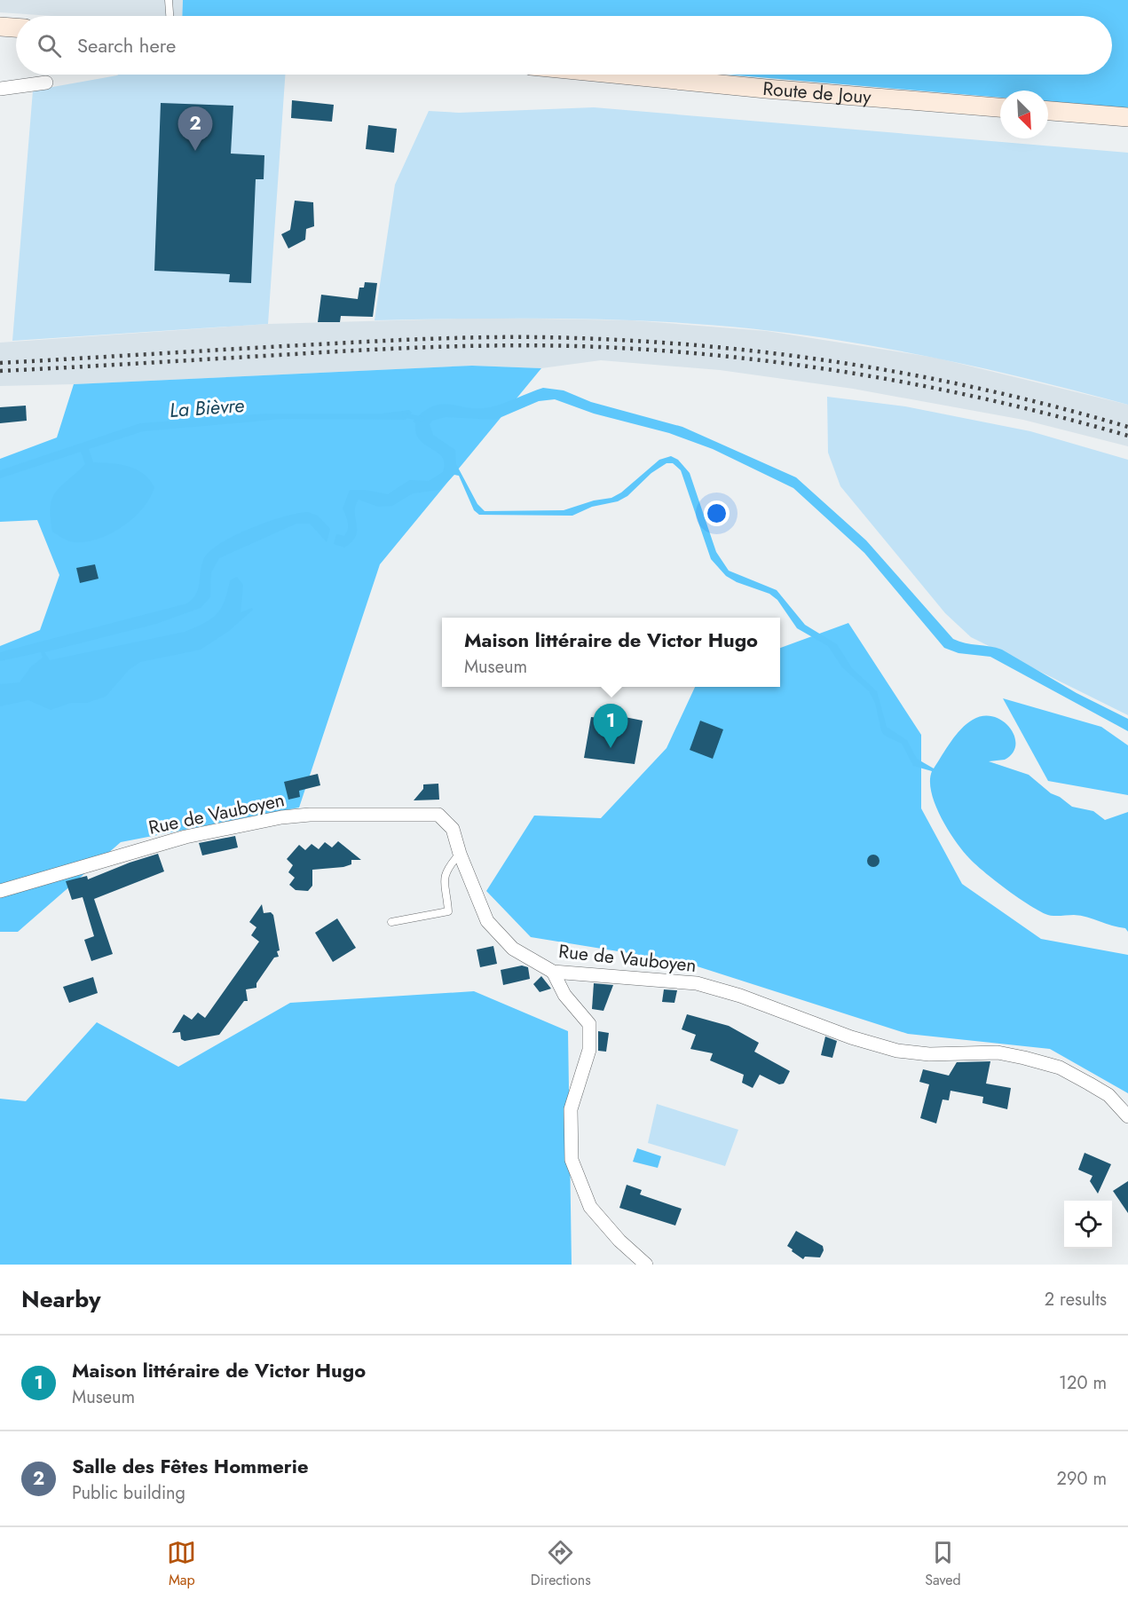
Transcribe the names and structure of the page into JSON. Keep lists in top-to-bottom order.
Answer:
{
  "streets": {
    "main road": ["Route de Jouy"],
    "street": ["Rue de Vauboyen"]
  },
  "water": ["La Bièvre"],
  "north": "bottom right",
  "page": {
    "search": "Search here",
    "pins": ["2", "1"],
    "popup": ["Maison littéraire de Victor Hugo", "Museum"],
    "heading": ["Nearby", "2 results"],
    "list": [
      {
        "mark": "1",
        "name": "Maison littéraire de Victor Hugo",
        "note": "Museum",
        "value": "120 m"
      },
      {
        "mark": "2",
        "name": "Salle des Fêtes Hommerie",
        "note": "Public building",
        "value": "290 m"
      }
    ],
    "nav": ["Map", "Directions", "Saved"]
  }
}
